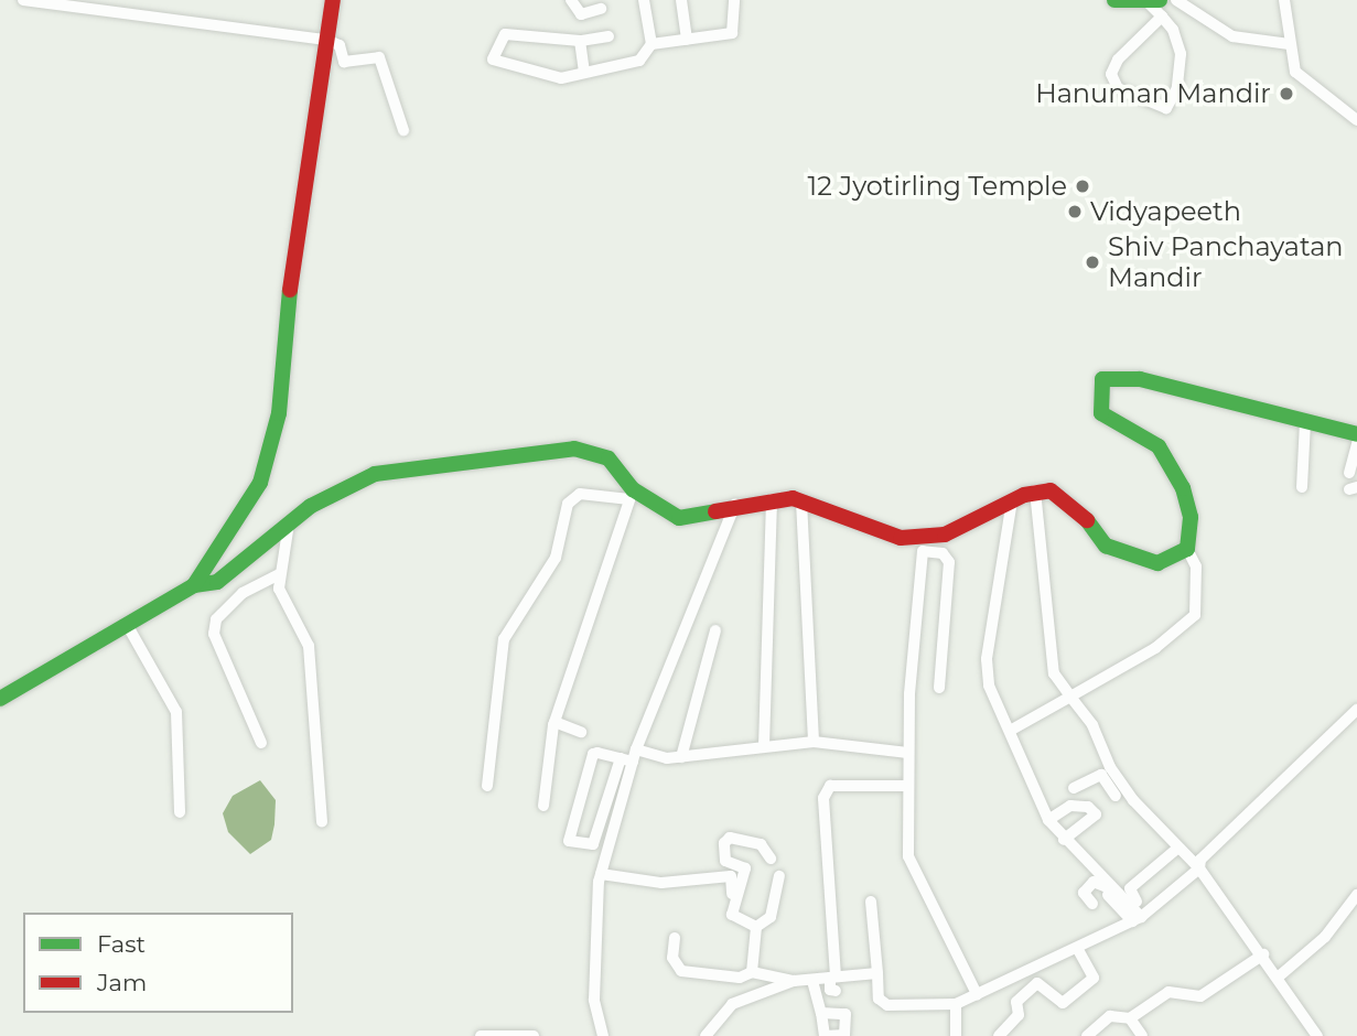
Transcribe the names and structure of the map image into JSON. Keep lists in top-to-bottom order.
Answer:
{
  "places": [
    "Hanuman Mandir",
    "12 Jyotirling Temple",
    "Vidyapeeth",
    "Shiv Panchayatan Mandir"
  ],
  "legend": ["Fast", "Jam"]
}
